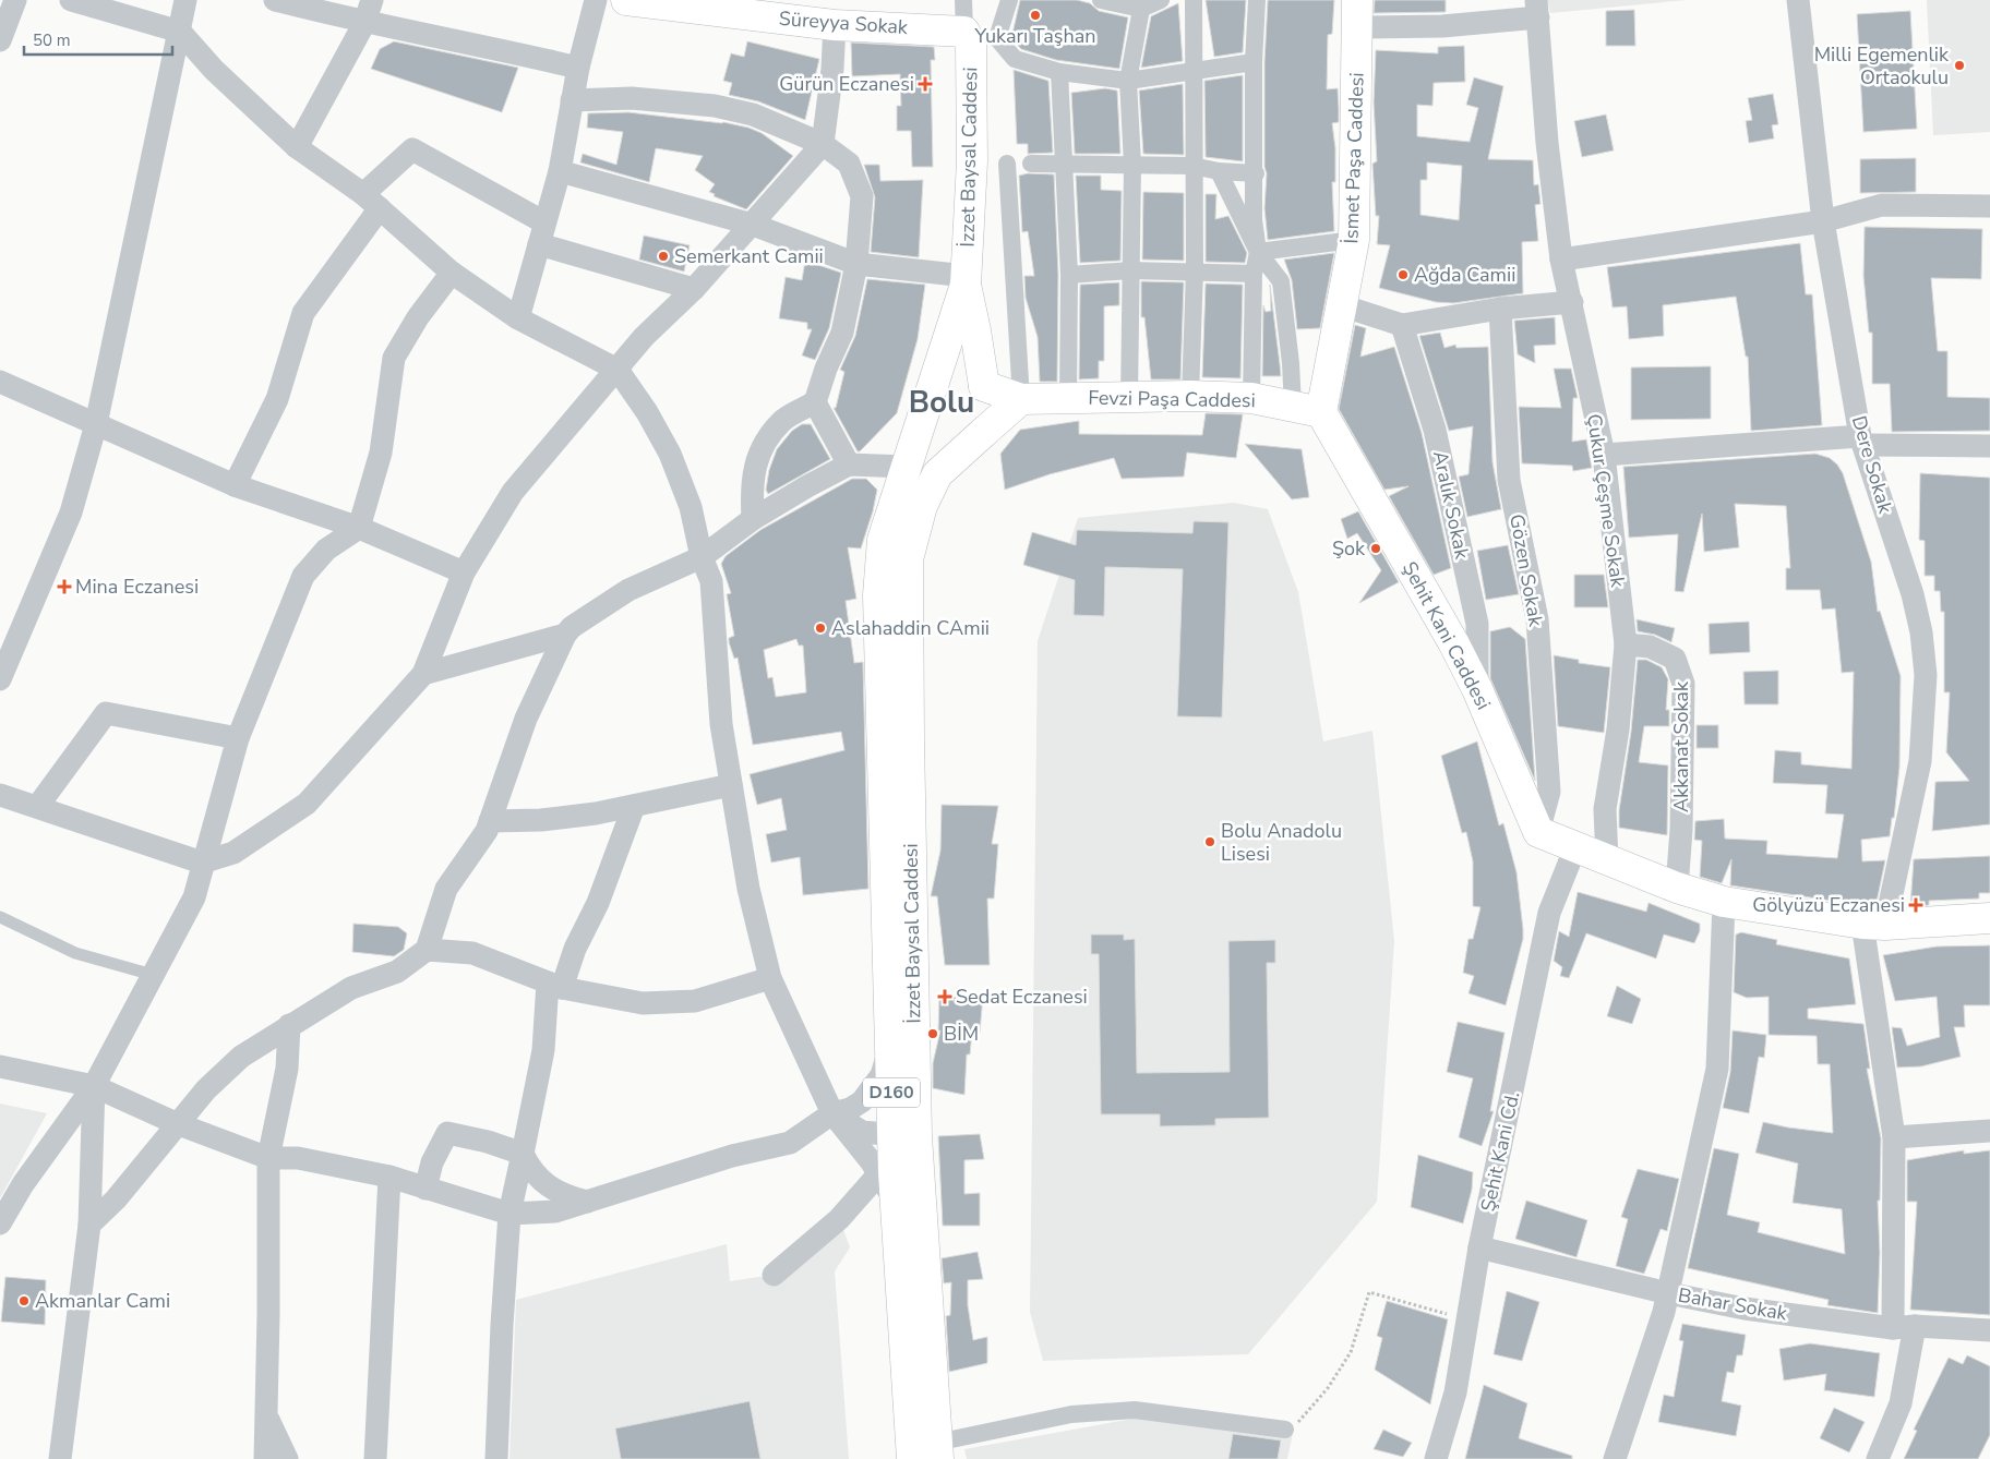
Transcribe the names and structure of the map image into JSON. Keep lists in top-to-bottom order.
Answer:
{
  "streets": {
    "main road": [
      "Süreyya Sokak",
      "İzzet Baysal Caddesi",
      "İsmet Paşa Caddesi",
      "Fevzi Paşa Caddesi",
      "Şehit Kani Caddesi",
      "D160"
    ],
    "street": [
      "Dere Sokak",
      "Çukur Çeşme Sokak",
      "Aralık Sokak",
      "Gözen Sokak",
      "Akkanat Sokak",
      "Şehit Kani Cd.",
      "Bahar Sokak"
    ]
  },
  "crossings": [
    ["Süreyya Sokak", "İzzet Baysal Caddesi"],
    ["İzzet Baysal Caddesi", "Fevzi Paşa Caddesi"],
    ["İzzet Baysal Caddesi", "D160"],
    ["İsmet Paşa Caddesi", "Fevzi Paşa Caddesi"],
    ["İsmet Paşa Caddesi", "Şehit Kani Caddesi"],
    ["Fevzi Paşa Caddesi", "Şehit Kani Caddesi"],
    ["Çukur Çeşme Sokak", "Akkanat Sokak"],
    ["Aralık Sokak", "Şehit Kani Caddesi"],
    ["Gözen Sokak", "Şehit Kani Caddesi"],
    ["Şehit Kani Cd.", "Bahar Sokak"]
  ],
  "districts": ["Bolu"],
  "places": {
    "other": [
      "Yukarı Taşhan",
      "Milli Egemenlik Ortaokulu",
      "Semerkant Camii",
      "Ağda Camii",
      "Şok",
      "Aslahaddin CAmii",
      "Bolu Anadolu Lisesi",
      "BİM",
      "Akmanlar Cami"
    ],
    "health": [
      "Gürün Eczanesi",
      "Mina Eczanesi",
      "Gölyüzü Eczanesi",
      "Sedat Eczanesi"
    ]
  },
  "scale_bar": "50 m"
}
